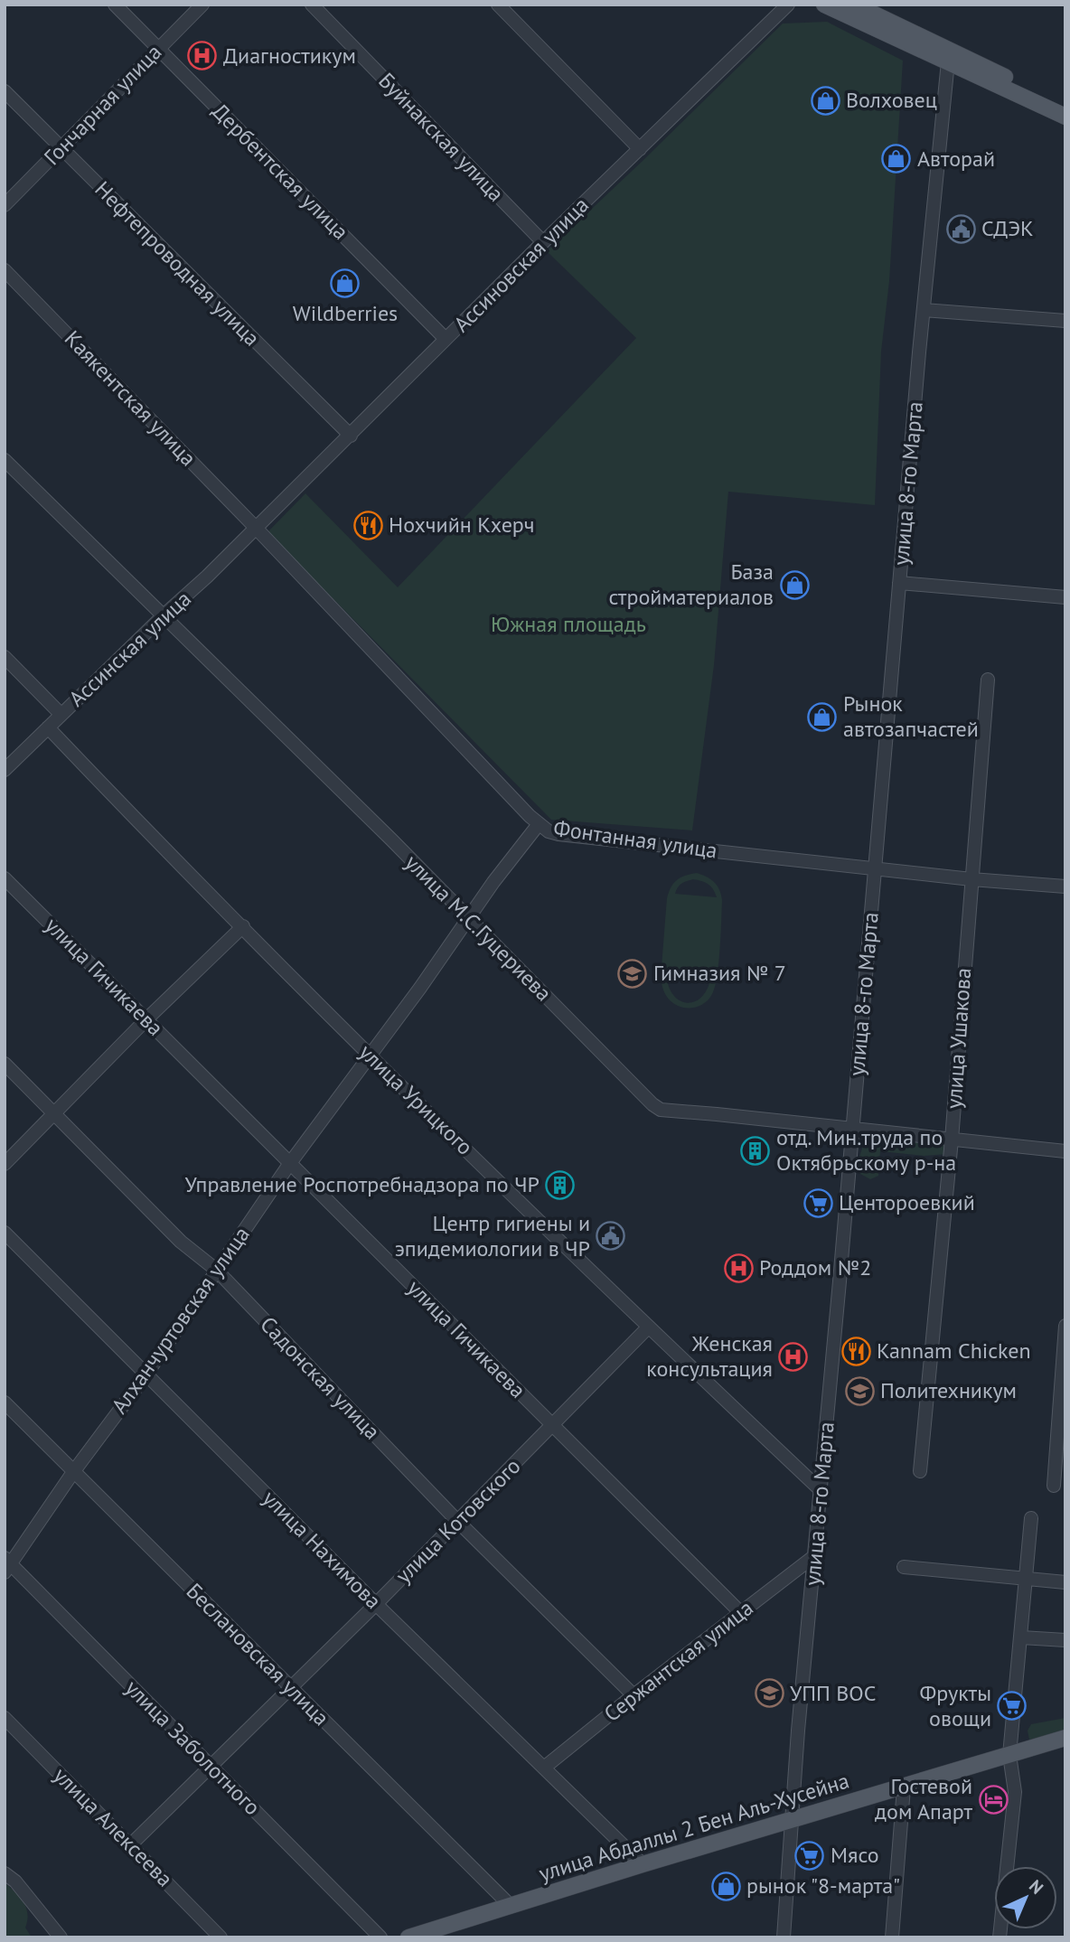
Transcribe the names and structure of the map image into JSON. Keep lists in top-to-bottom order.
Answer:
{
  "streets": {
    "main road": ["улица Абдаллы 2 Бен Аль-Хусейна"],
    "street": [
      "Гончарная улица",
      "Буйнакская улица",
      "Дербентская улица",
      "Нефтепроводная улица",
      "Ассиновская улица",
      "Каякентская улица",
      "улица 8-го Марта",
      "Ассинская улица",
      "Фонтанная улица",
      "улица М.С.Гуцериева",
      "улица Гичикаева",
      "улица Ушакова",
      "улица Урицкого",
      "Алханчуртовская улица",
      "Садонская улица",
      "улица Котовского",
      "улица Нахимова",
      "Беслановская улица",
      "Сержантская улица",
      "улица Заболотного",
      "улица Алексеева"
    ]
  },
  "crossings": [
    ["Гончарная улица", "Дербентская улица"],
    ["Гончарная улица", "Нефтепроводная улица"],
    ["Буйнакская улица", "Ассиновская улица"],
    ["Дербентская улица", "Ассиновская улица"],
    ["Нефтепроводная улица", "Ассиновская улица"],
    ["Ассиновская улица", "Каякентская улица"],
    ["Ассиновская улица", "Ассинская улица"],
    ["Ассиновская улица", "Фонтанная улица"],
    ["Каякентская улица", "Ассинская улица"],
    ["Каякентская улица", "Фонтанная улица"],
    ["улица 8-го Марта", "Фонтанная улица"],
    ["улица 8-го Марта", "улица М.С.Гуцериева"],
    ["улица 8-го Марта", "улица Урицкого"],
    ["улица 8-го Марта", "Сержантская улица"],
    ["улица 8-го Марта", "улица Абдаллы 2 Бен Аль-Хусейна"],
    ["Ассинская улица", "Фонтанная улица"],
    ["Ассинская улица", "улица М.С.Гуцериева"],
    ["Ассинская улица", "улица Урицкого"],
    ["Фонтанная улица", "улица Ушакова"],
    ["Фонтанная улица", "Алханчуртовская улица"],
    ["улица М.С.Гуцериева", "улица Ушакова"],
    ["улица М.С.Гуцериева", "Алханчуртовская улица"],
    ["улица Гичикаева", "Алханчуртовская улица"],
    ["улица Гичикаева", "улица Котовского"],
    ["улица Гичикаева", "Сержантская улица"],
    ["улица Урицкого", "Алханчуртовская улица"],
    ["улица Урицкого", "улица Котовского"],
    ["Алханчуртовская улица", "Садонская улица"],
    ["Алханчуртовская улица", "улица Нахимова"],
    ["Алханчуртовская улица", "Беслановская улица"],
    ["Алханчуртовская улица", "улица Заболотного"],
    ["Садонская улица", "улица Котовского"],
    ["Садонская улица", "Сержантская улица"],
    ["улица Котовского", "улица Нахимова"],
    ["улица Котовского", "Беслановская улица"],
    ["улица Котовского", "улица Заболотного"],
    ["улица Котовского", "улица Алексеева"],
    ["улица Нахимова", "Сержантская улица"],
    ["улица Нахимова", "улица Абдаллы 2 Бен Аль-Хусейна"],
    ["Беслановская улица", "улица Абдаллы 2 Бен Аль-Хусейна"]
  ],
  "parks": ["Южная площадь"],
  "places": {
    "hospital": ["Диагностикум", "Роддом №2", "Женская консультация"],
    "shop": [
      "Волховец",
      "Авторай",
      "Wildberries",
      "База стройматериалов",
      "Рынок автозапчастей",
      "рынок \"8-марта\""
    ],
    "public building": ["СДЭК", "Центр гигиены и эпидемиологии в ЧР"],
    "restaurant": ["Нохчийн Кхерч", "Kannam Chicken"],
    "school or university": ["Гимназия № 7", "Политехникум", "УПП ВОС"],
    "building": ["отд. Мин.труда по Октябрьскому р-на", "Управление Роспотребнадзора по ЧР"],
    "supermarket": ["Центороевкий", "Фрукты овощи", "Мясо"],
    "hotel": ["Гостевой дом Апарт"]
  },
  "north": "top right"
}
